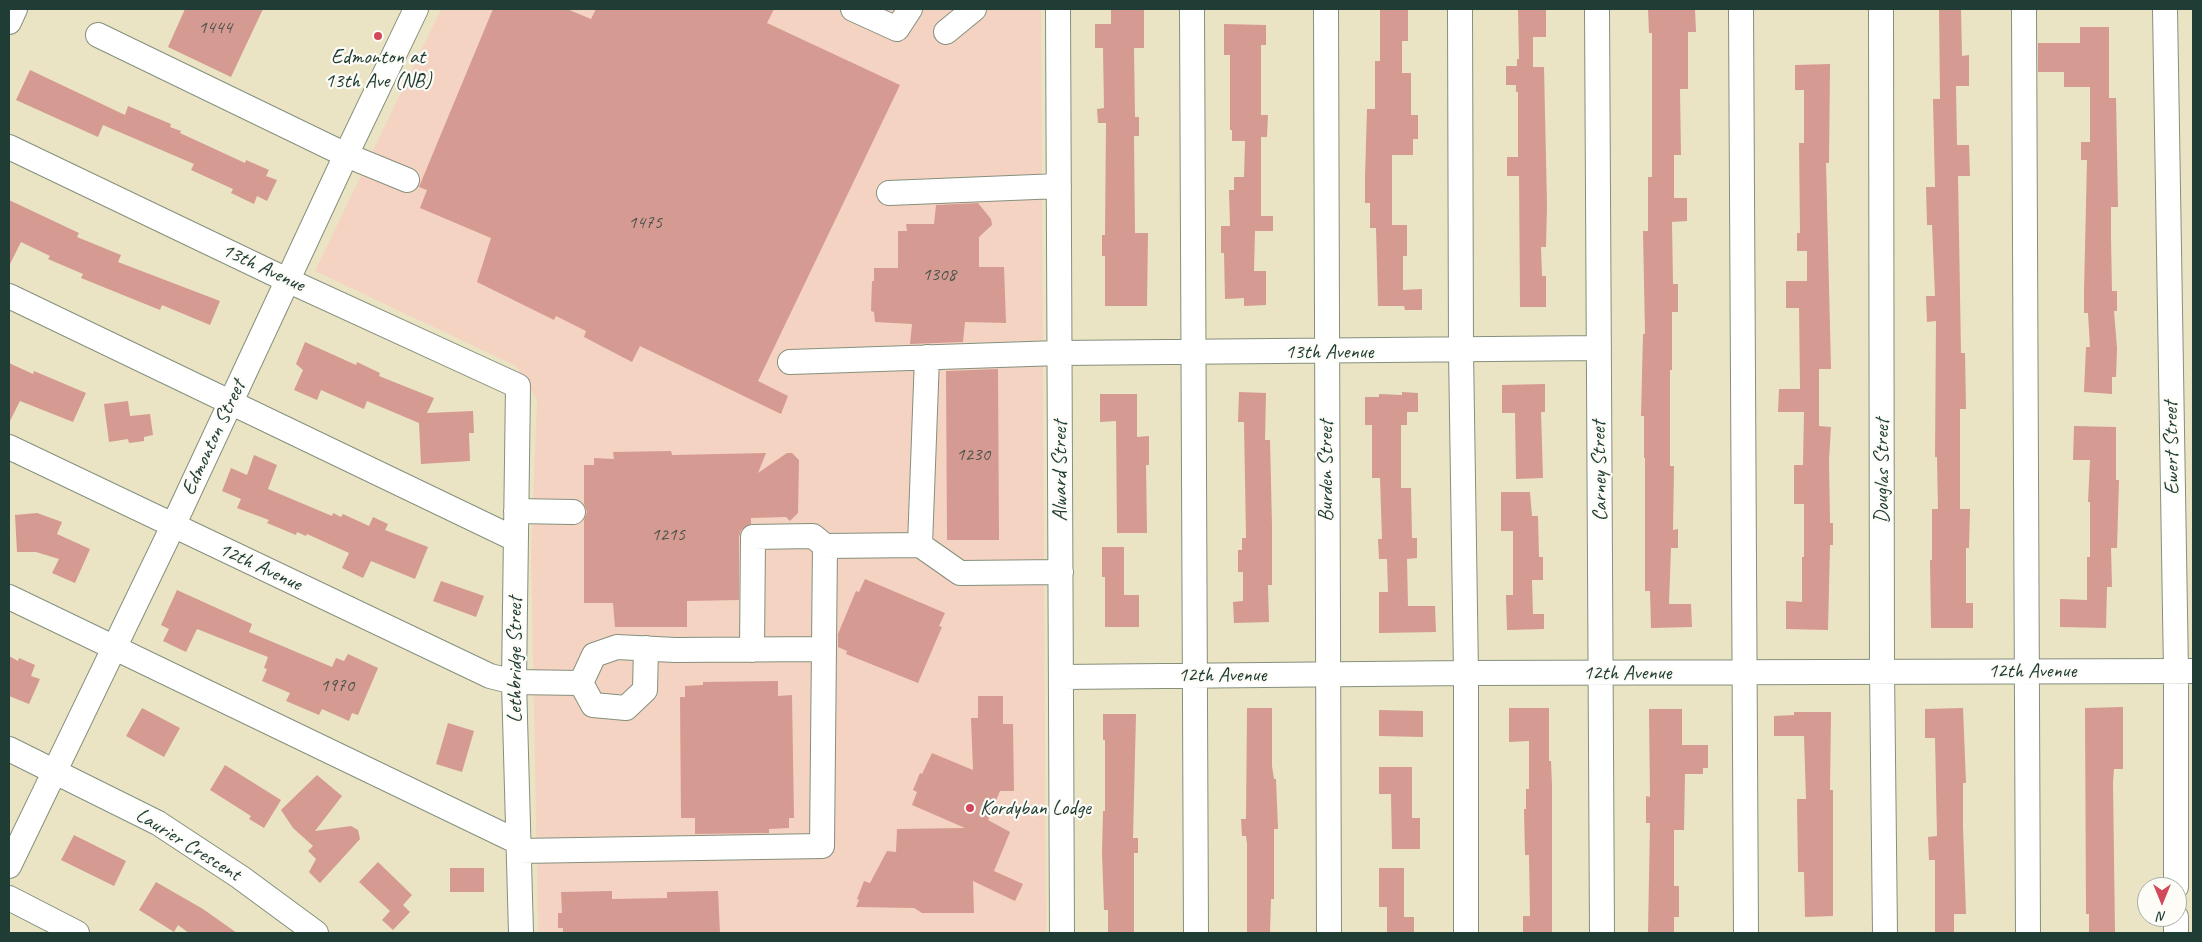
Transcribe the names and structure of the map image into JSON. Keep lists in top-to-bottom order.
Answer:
{
  "streets": {
    "street": [
      "13th Avenue",
      "Edmonton Street",
      "Ewert Street",
      "Alward Street",
      "Burden Street",
      "Carney Street",
      "Douglas Street",
      "12th Avenue",
      "Lethbridge Street",
      "Laurier Crescent"
    ]
  },
  "crossings": [
    ["13th Avenue", "Edmonton Street"],
    ["13th Avenue", "Alward Street"],
    ["13th Avenue", "Burden Street"],
    ["13th Avenue", "Carney Street"],
    ["13th Avenue", "Lethbridge Street"],
    ["Edmonton Street", "12th Avenue"],
    ["Edmonton Street", "Laurier Crescent"],
    ["Ewert Street", "12th Avenue"],
    ["Alward Street", "12th Avenue"],
    ["Burden Street", "12th Avenue"],
    ["Carney Street", "12th Avenue"],
    ["Douglas Street", "12th Avenue"],
    ["12th Avenue", "Lethbridge Street"]
  ],
  "places": ["Edmonton at 13th Ave (NB)", "Kordyban Lodge"],
  "house_numbers": [
    "1444",
    "1475",
    "1308",
    "1230",
    "1215",
    "1970"
  ],
  "north": "bottom"
}
